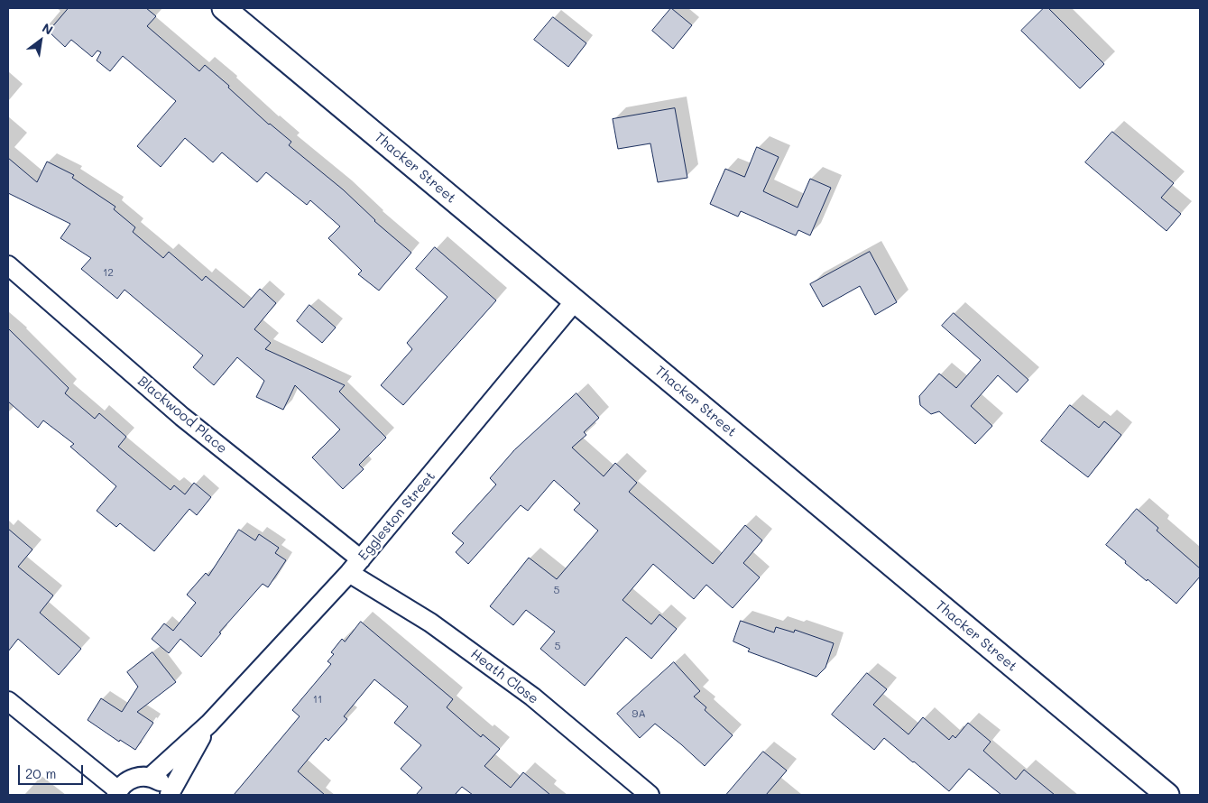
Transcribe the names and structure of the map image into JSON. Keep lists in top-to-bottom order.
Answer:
{
  "streets": {
    "street": [
      "Thacker Street",
      "Blackwood Place",
      "Eggleston Street",
      "Heath Close"
    ]
  },
  "crossings": [
    ["Thacker Street", "Eggleston Street"],
    ["Blackwood Place", "Eggleston Street"],
    ["Blackwood Place", "Heath Close"],
    ["Eggleston Street", "Heath Close"]
  ],
  "house_numbers": [
    "12",
    "5",
    "5",
    "11",
    "9A"
  ],
  "scale_bar": "20 m",
  "north": "top right"
}
